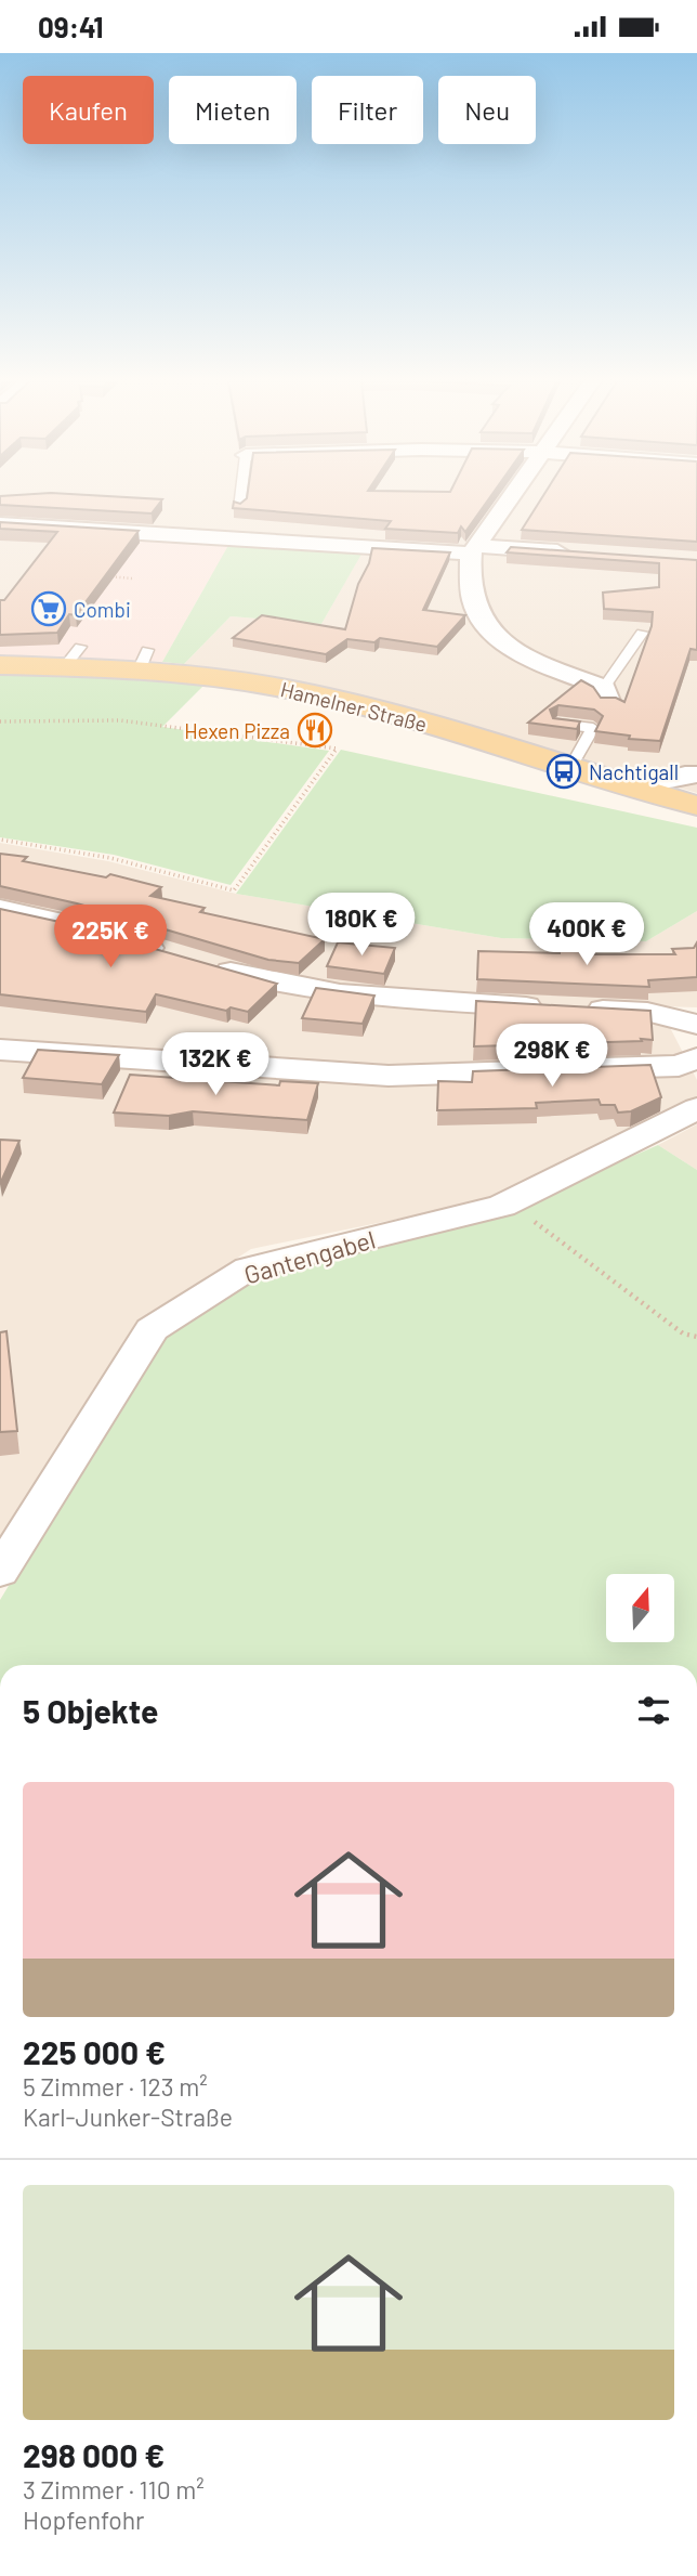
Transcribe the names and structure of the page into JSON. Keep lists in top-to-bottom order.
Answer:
{
  "streets": {
    "main road": ["Hamelner Straße"],
    "street": ["Gantengabel"]
  },
  "places": {
    "supermarket": ["Combi"],
    "restaurant": ["Hexen Pizza"],
    "bus stop": ["Nachtigall"]
  },
  "north": "top",
  "page": {
    "status": "09:41",
    "chip": [
      "Kaufen",
      "Mieten",
      "Filter",
      "Neu"
    ],
    "price": [
      "180K €",
      "400K €",
      "225K €",
      "298K €",
      "132K €"
    ],
    "heading": "5 Objekte",
    "list": [
      {
        "name": "225 000 €",
        "note": "5 Zimmer · 123 m² · Karl-Junker-Straße"
      },
      {
        "name": "298 000 €",
        "note": "3 Zimmer · 110 m² · Hopfenfohr"
      }
    ]
  }
}
